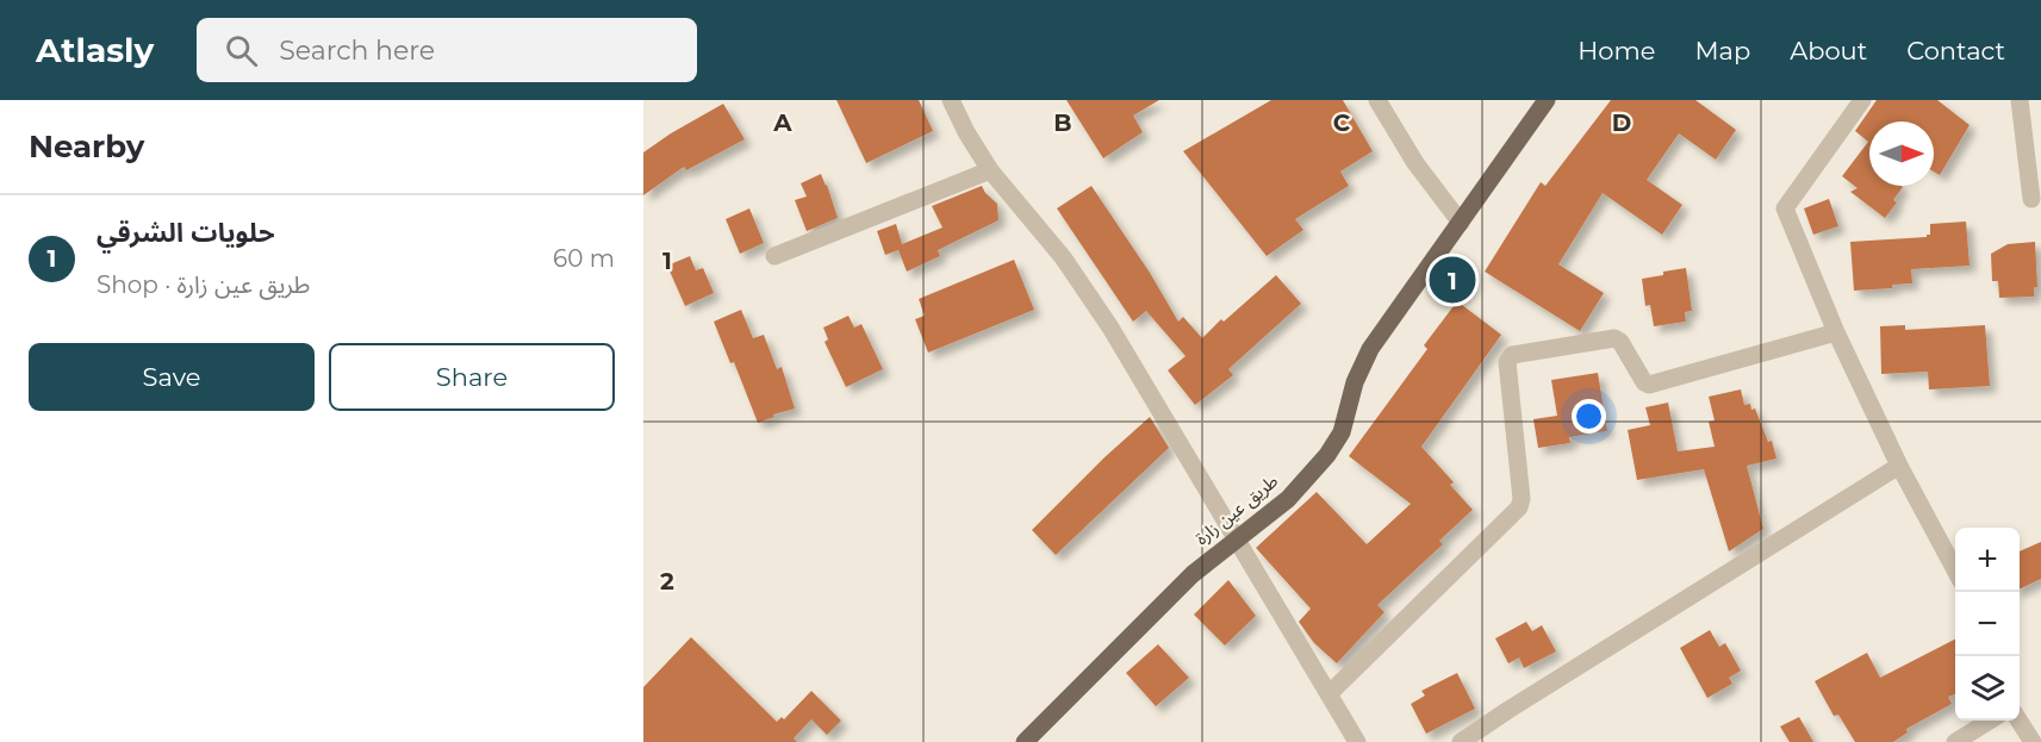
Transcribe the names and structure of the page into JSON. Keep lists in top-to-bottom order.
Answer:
{
  "streets": {
    "main road": ["طريق عين زارة"]
  },
  "north": "right",
  "page": {
    "header": "Atlasly",
    "search": "Search here",
    "nav": [
      "Home",
      "Map",
      "About",
      "Contact"
    ],
    "heading": "Nearby",
    "list": [
      {
        "mark": "1",
        "name": "حلويات الشرقي",
        "note": "Shop · طريق عين زارة",
        "value": "60 m"
      }
    ],
    "pins": "1",
    "buttons": ["Save", "Share"],
    "map_buttons": ["+", "−"]
  },
  "grid": {
    "columns": [
      "A",
      "B",
      "C",
      "D"
    ],
    "rows": ["1", "2"]
  }
}
